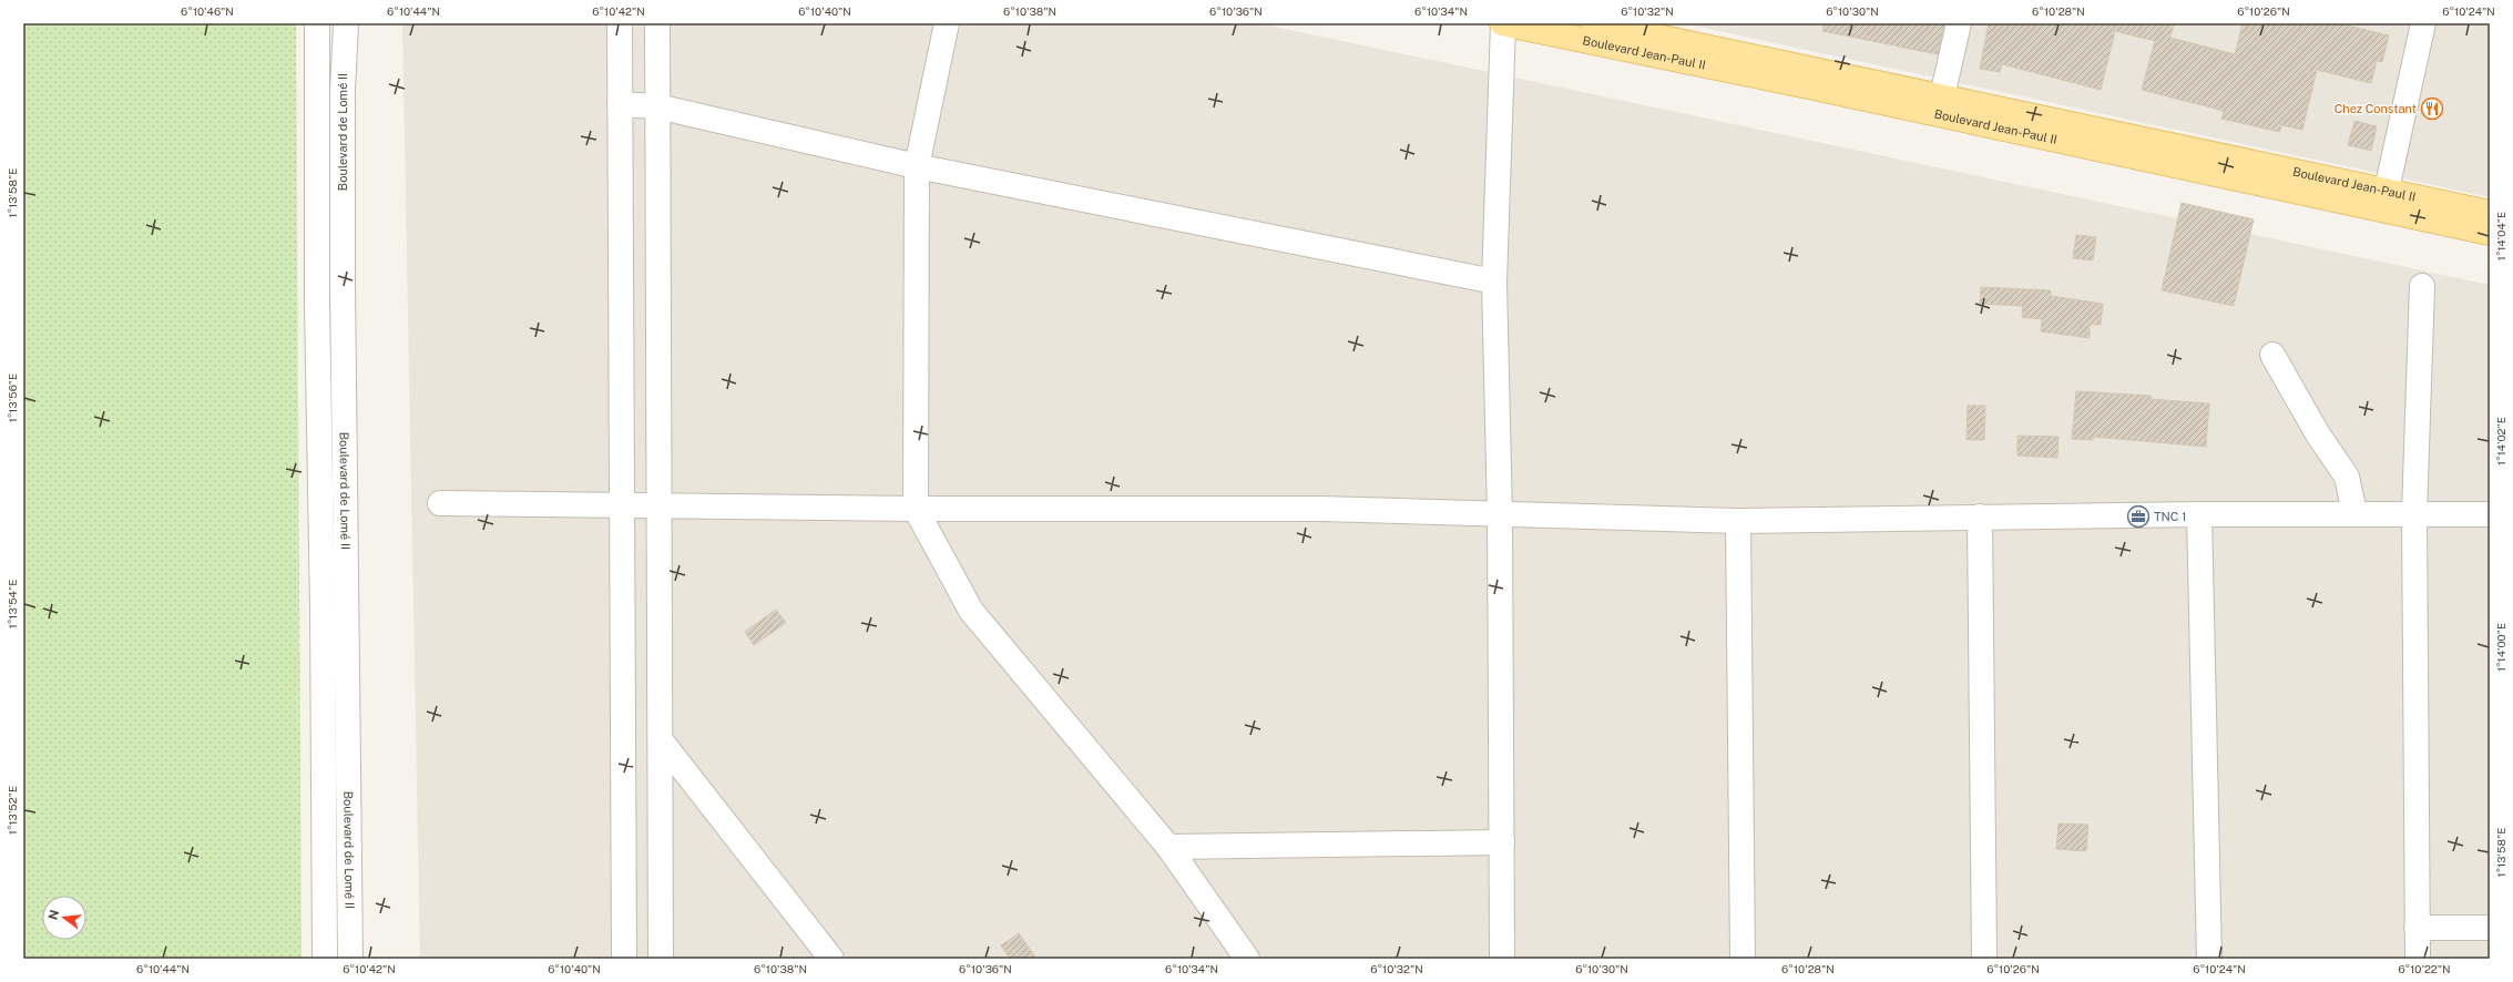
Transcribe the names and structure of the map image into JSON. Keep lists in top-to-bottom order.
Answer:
{
  "streets": {
    "main road": ["Boulevard Jean-Paul II"],
    "street": ["Boulevard de Lomé II"]
  },
  "places": {
    "restaurant": ["Chez Constant"],
    "office": ["TNC 1"]
  },
  "north": "left",
  "coordinates": [
    "6°10'46\"N",
    "6°10'44\"N",
    "6°10'42\"N",
    "6°10'40\"N",
    "6°10'38\"N",
    "6°10'36\"N",
    "6°10'34\"N",
    "6°10'32\"N",
    "6°10'30\"N",
    "6°10'28\"N",
    "6°10'26\"N",
    "6°10'24\"N",
    "1°13'58\"E",
    "1°14'04\"E",
    "1°13'56\"E",
    "1°14'02\"E",
    "1°13'54\"E",
    "1°14'00\"E",
    "1°13'52\"E",
    "6°10'22\"N"
  ]
}
